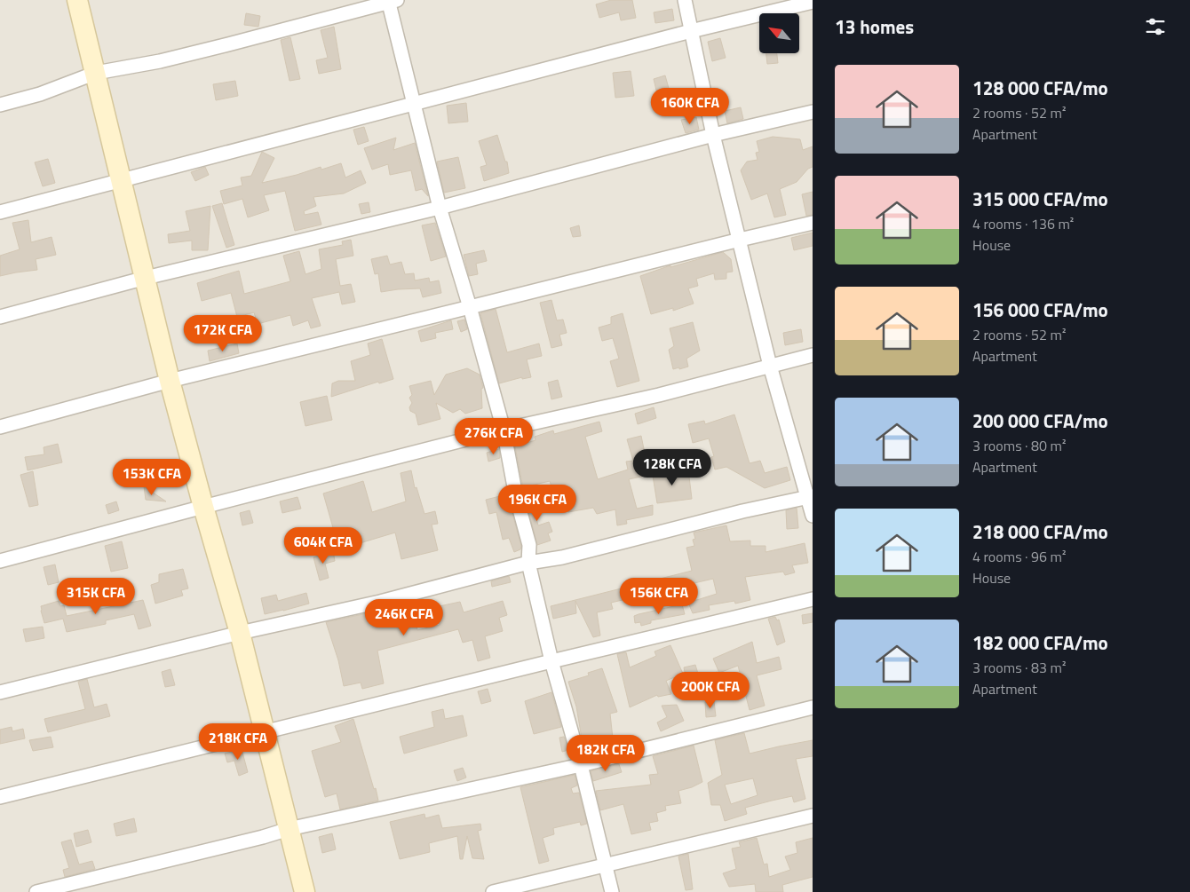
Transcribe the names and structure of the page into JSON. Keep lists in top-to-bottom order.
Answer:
{
  "north": "top left",
  "page": {
    "heading": "13 homes",
    "list": [
      {
        "name": "128 000 CFA/mo",
        "note": "2 rooms · 52 m² · Apartment"
      },
      {
        "name": "315 000 CFA/mo",
        "note": "4 rooms · 136 m² · House"
      },
      {
        "name": "156 000 CFA/mo",
        "note": "2 rooms · 52 m² · Apartment"
      },
      {
        "name": "200 000 CFA/mo",
        "note": "3 rooms · 80 m² · Apartment"
      },
      {
        "name": "218 000 CFA/mo",
        "note": "4 rooms · 96 m² · House"
      },
      {
        "name": "182 000 CFA/mo",
        "note": "3 rooms · 83 m² · Apartment"
      }
    ],
    "price": [
      "160K CFA",
      "172K CFA",
      "276K CFA",
      "128K CFA",
      "153K CFA",
      "196K CFA",
      "604K CFA",
      "315K CFA",
      "156K CFA",
      "246K CFA",
      "200K CFA",
      "218K CFA",
      "182K CFA"
    ]
  }
}
